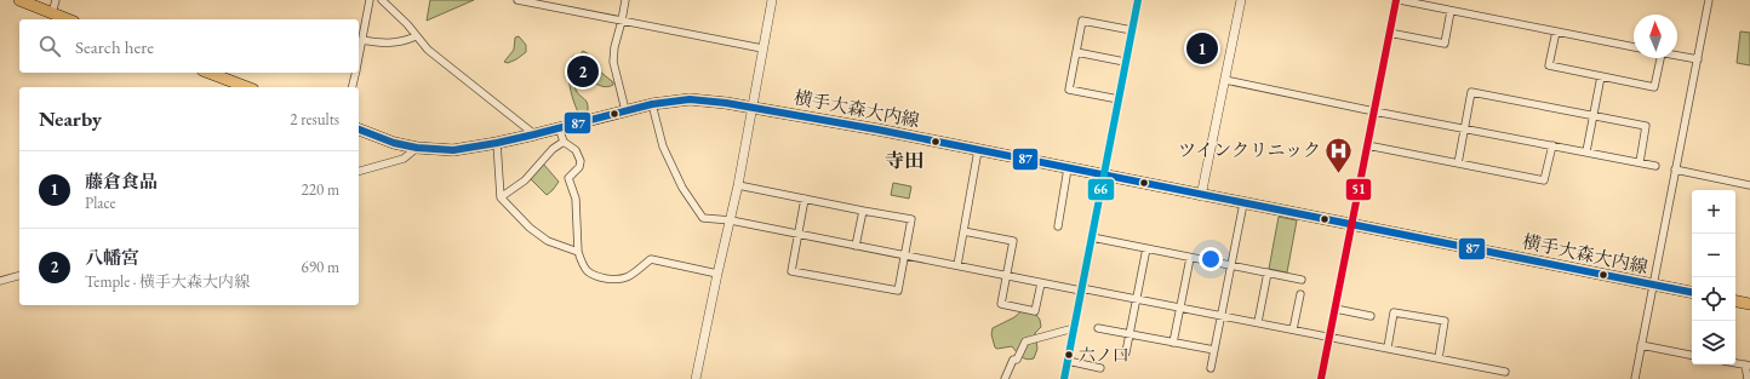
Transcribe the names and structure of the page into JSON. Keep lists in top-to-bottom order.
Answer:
{
  "streets": {
    "main road": ["横手大森大内線"]
  },
  "districts": ["寺田"],
  "places": {
    "hospital": ["ツインクリニック"],
    "other": ["六ノ口"]
  },
  "lines": ["transit line 66", "transit line 51", "transit line 87"],
  "north": "top",
  "page": {
    "search": "Search here",
    "pins": ["1", "2"],
    "heading": ["Nearby", "2 results"],
    "list": [
      {
        "mark": "1",
        "name": "藤倉食品",
        "note": "Place",
        "value": "220 m"
      },
      {
        "mark": "2",
        "name": "八幡宮",
        "note": "Temple · 横手大森大内線",
        "value": "690 m"
      }
    ],
    "map_buttons": ["+", "−"]
  }
}
